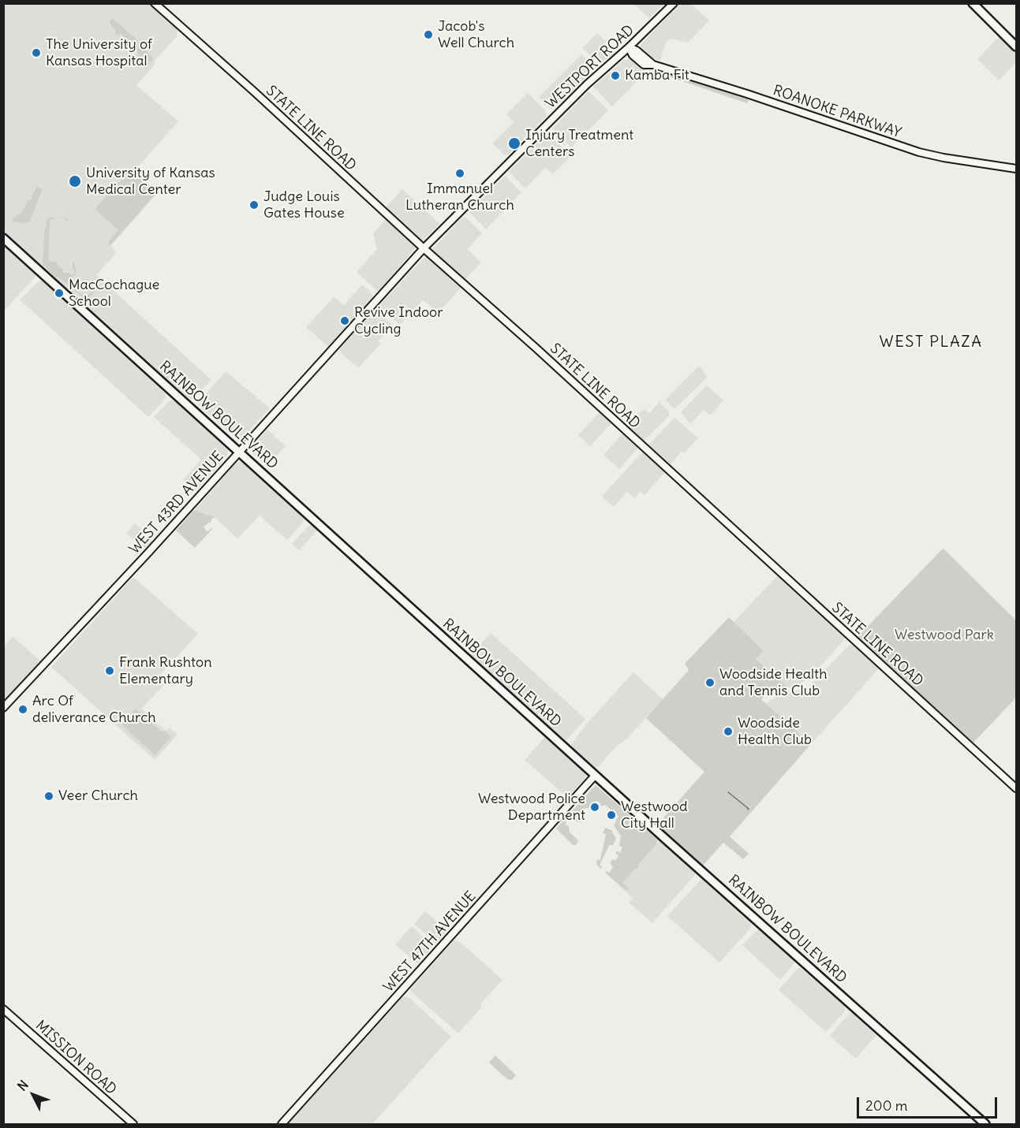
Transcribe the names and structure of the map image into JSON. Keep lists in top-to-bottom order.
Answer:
{
  "streets": {
    "main road": ["RAINBOW BOULEVARD"],
    "street": [
      "WESTPORT ROAD",
      "ROANOKE PARKWAY",
      "STATE LINE ROAD",
      "WEST 43RD AVENUE",
      "WEST 47TH AVENUE",
      "MISSION ROAD"
    ]
  },
  "crossings": [
    ["WESTPORT ROAD", "ROANOKE PARKWAY"],
    ["WESTPORT ROAD", "STATE LINE ROAD"],
    ["WESTPORT ROAD", "WEST 43RD AVENUE"],
    ["STATE LINE ROAD", "WEST 43RD AVENUE"],
    ["RAINBOW BOULEVARD", "WEST 43RD AVENUE"],
    ["RAINBOW BOULEVARD", "WEST 47TH AVENUE"]
  ],
  "districts": ["WEST PLAZA"],
  "parks": ["Westwood Park"],
  "places": [
    "Jacob's Well Church",
    "The University of Kansas Hospital",
    "Kamba Fit",
    "Injury Treatment Centers",
    "Immanuel Lutheran Church",
    "University of Kansas Medical Center",
    "Judge Louis Gates House",
    "MacCochague School",
    "Revive Indoor Cycling",
    "Frank Rushton Elementary",
    "Woodside Health and Tennis Club",
    "Arc Of deliverance Church",
    "Woodside Health Club",
    "Veer Church",
    "Westwood Police Department",
    "Westwood City Hall"
  ],
  "scale_bar": "200 m",
  "north": "top left"
}
